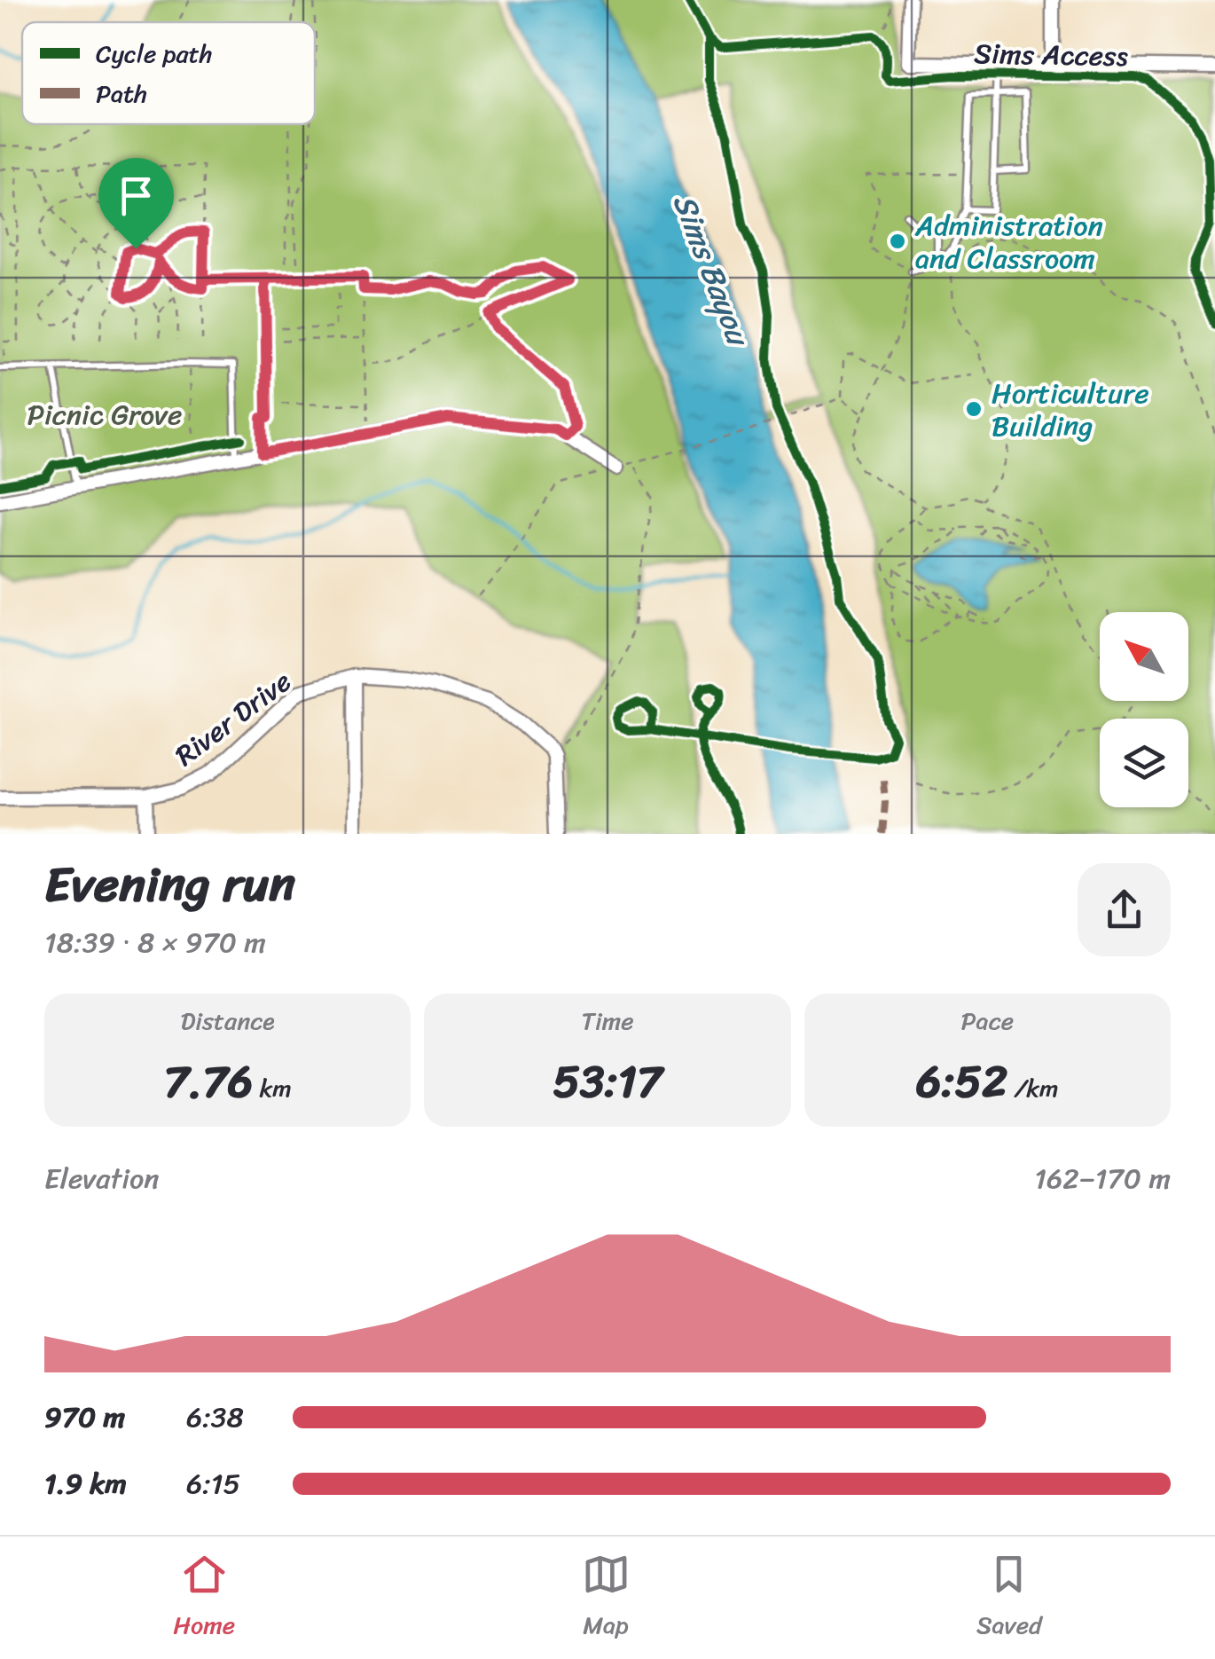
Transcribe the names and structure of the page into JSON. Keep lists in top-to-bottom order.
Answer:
{
  "streets": {
    "street": ["River Drive"],
    "cycle path": ["Sims Access"]
  },
  "water": ["Sims Bayou"],
  "parks": ["Picnic Grove"],
  "places": ["Administration and Classroom", "Horticulture Building"],
  "legend": ["Cycle path", "Path"],
  "north": "top left",
  "page": {
    "heading": ["Evening run", "18:39 · 8 × 970 m"],
    "stats": [
      ["Distance", "7.76 km"],
      ["Time", "53:17"],
      ["Pace", "6:52 /km"]
    ],
    "chart": ["Elevation", "162–170 m"],
    "list": [
      {
        "name": "970 m",
        "note": "6:38"
      },
      {
        "name": "1.9 km",
        "note": "6:15"
      }
    ],
    "tabs": ["Home", "Map", "Saved"]
  }
}
